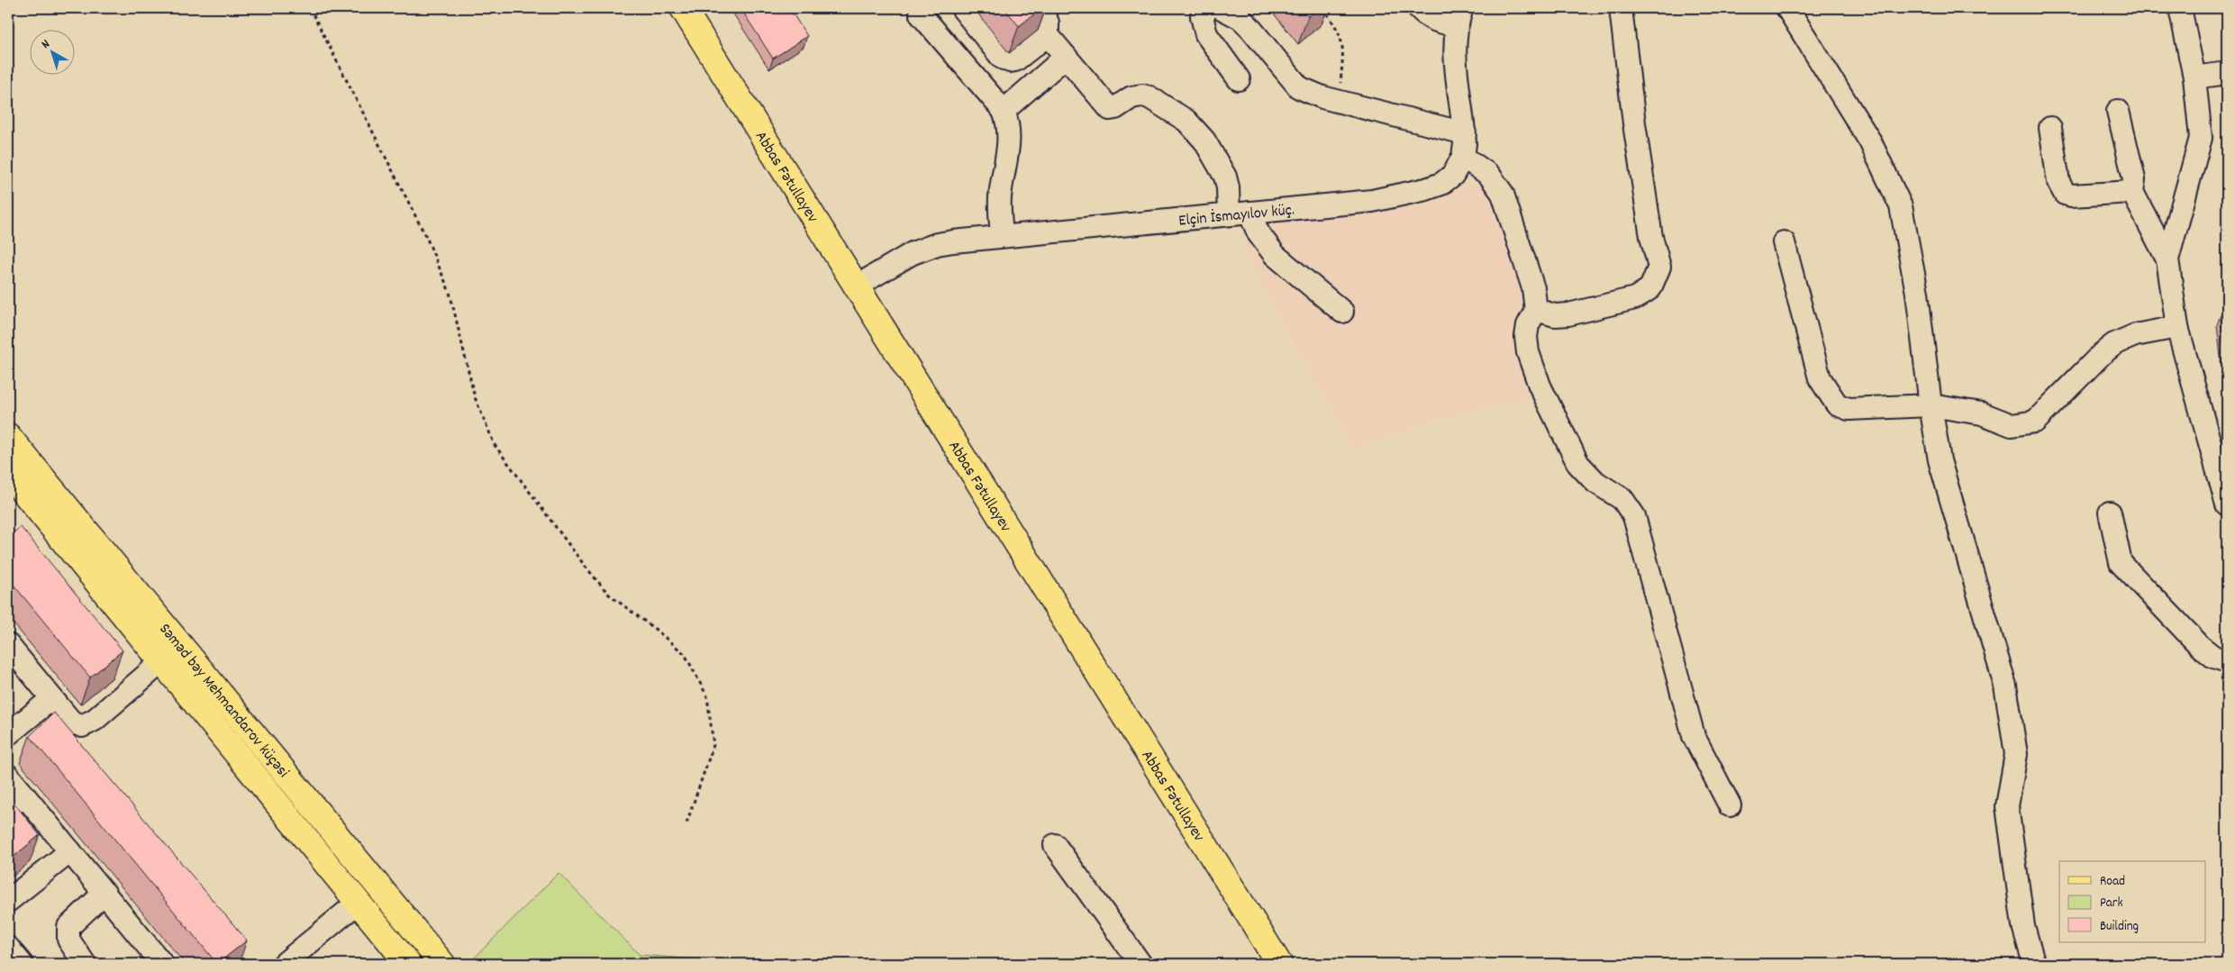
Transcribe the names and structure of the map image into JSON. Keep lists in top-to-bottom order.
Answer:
{
  "streets": {
    "main road": ["Abbas Fətullayev", "Səməd bəy Mehmandarov küçəsi"],
    "street": ["Elçin İsmayılov küç."]
  },
  "crossings": [
    ["Abbas Fətullayev", "Elçin İsmayılov küç."]
  ],
  "legend": ["Road", "Park", "Building"],
  "north": "top left"
}
